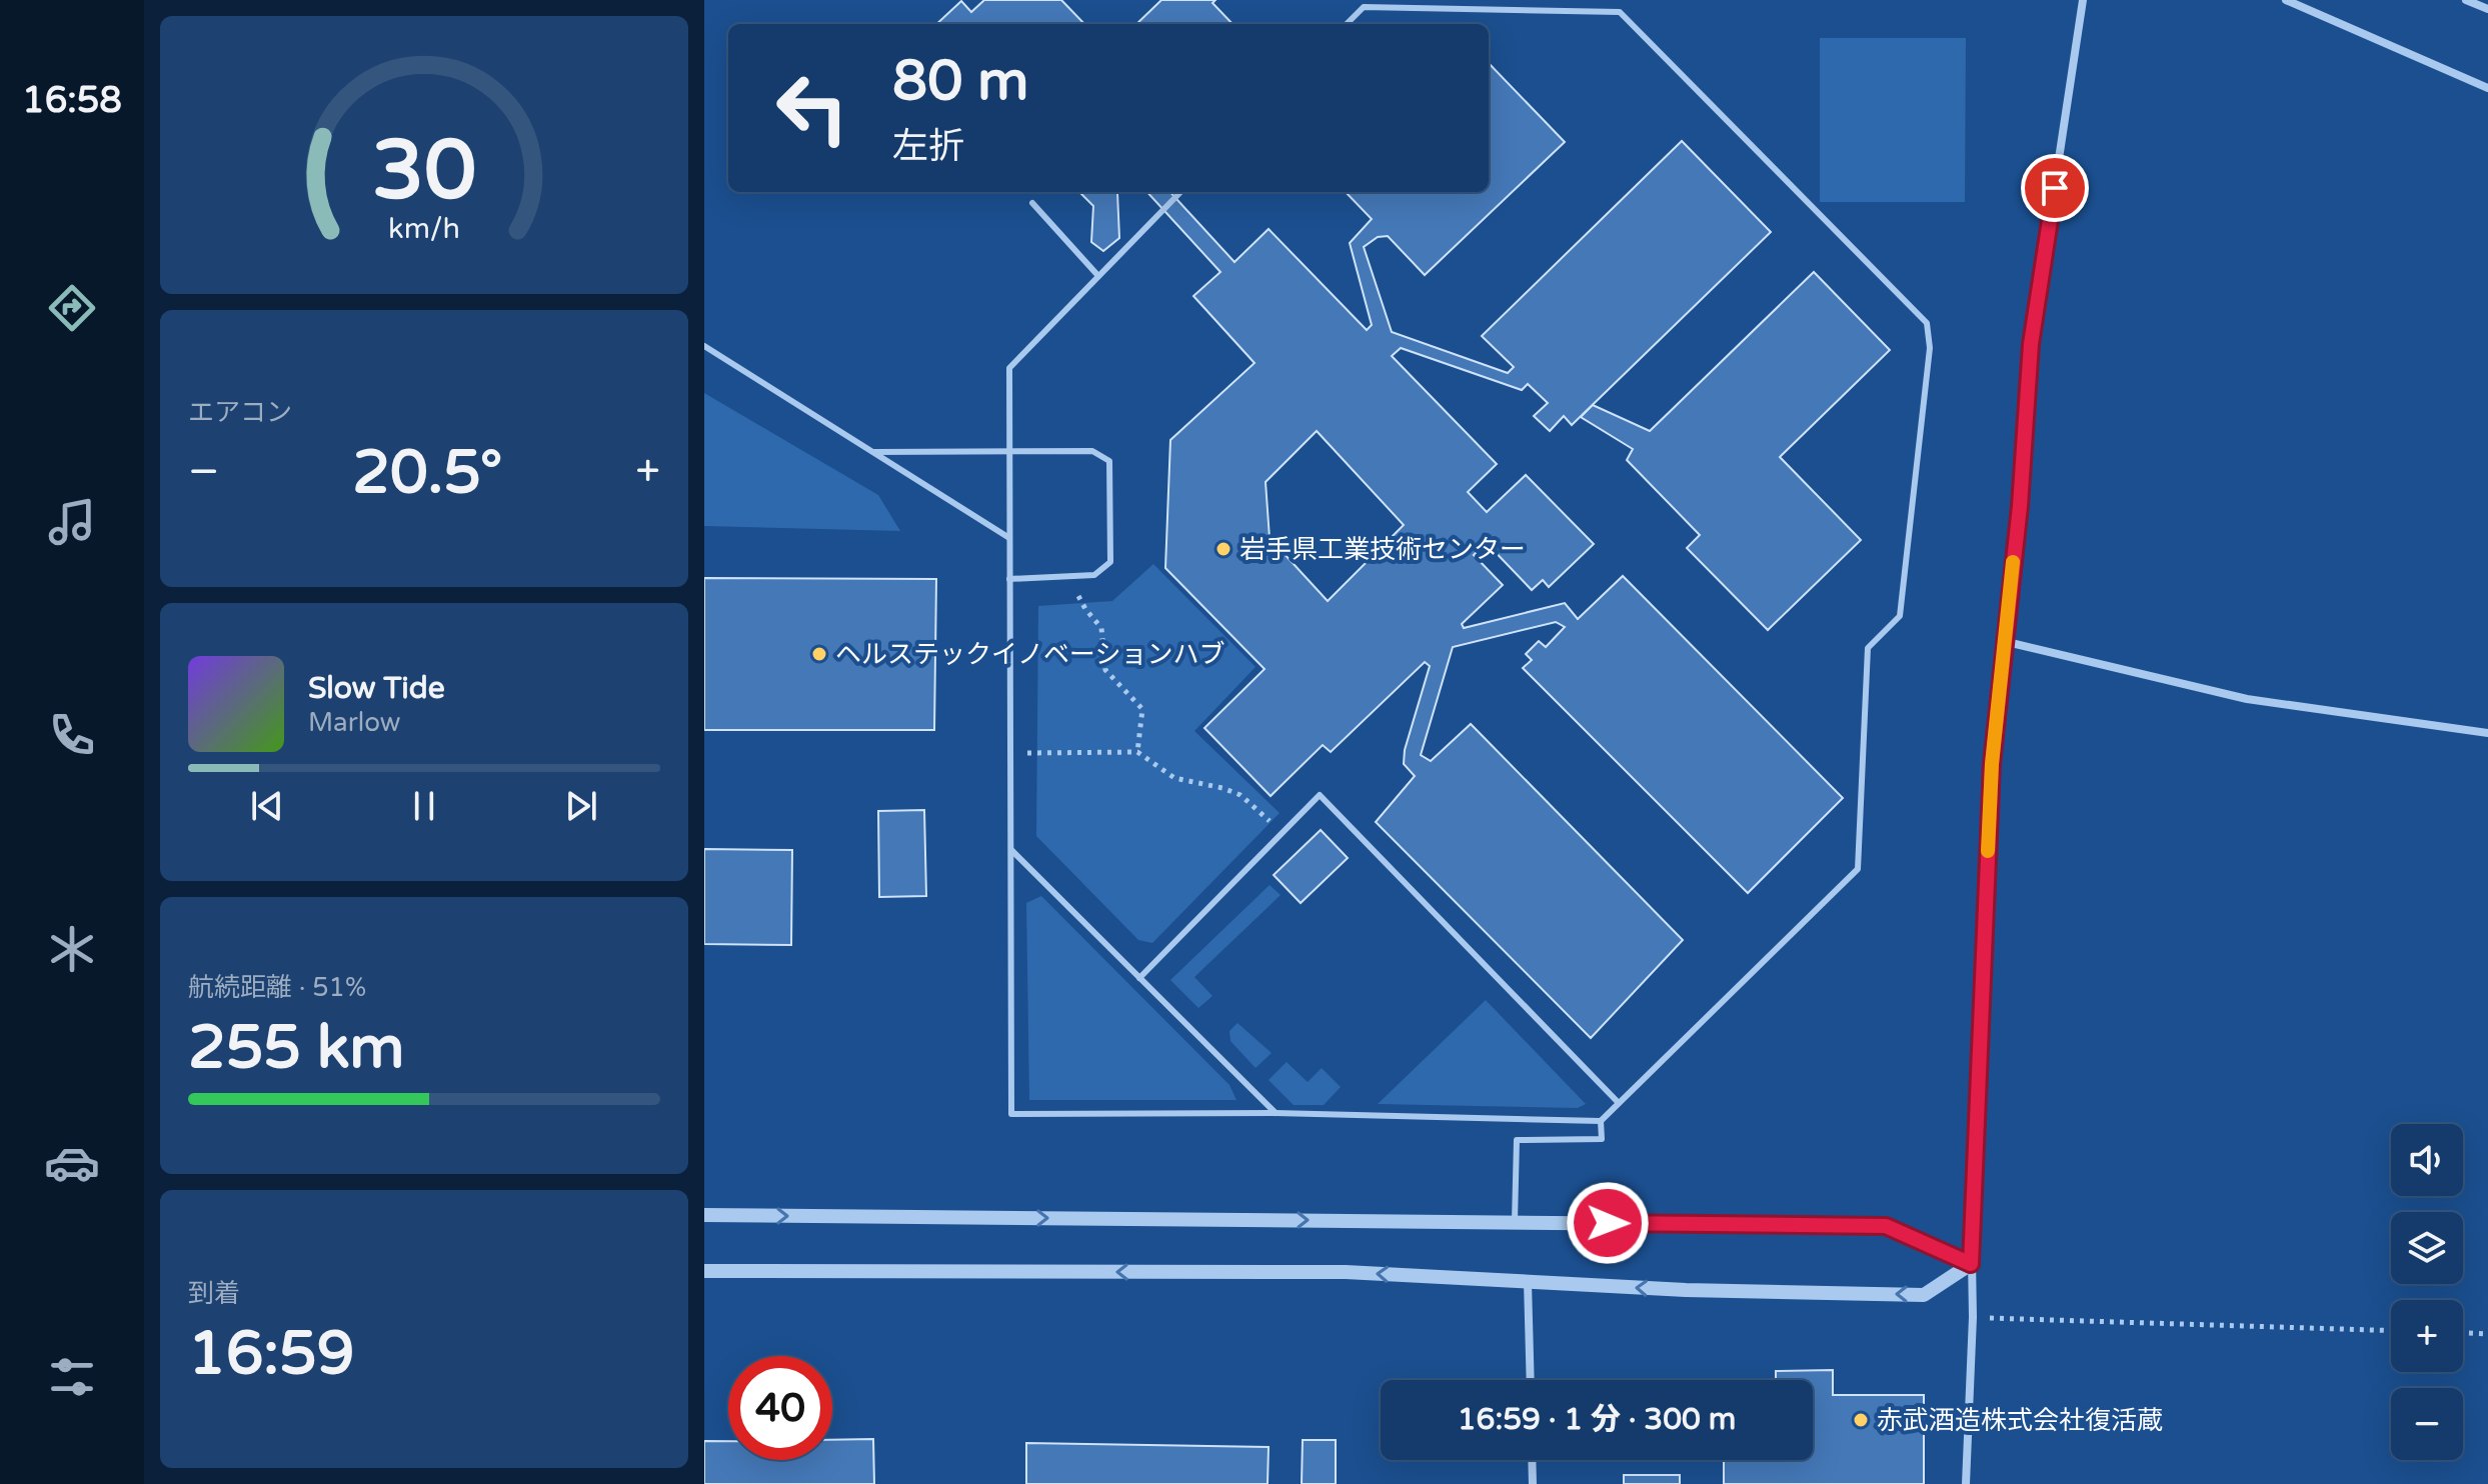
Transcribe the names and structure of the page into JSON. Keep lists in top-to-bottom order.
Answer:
{
  "places": ["岩手県工業技術センター", "ヘルステックイノベーションハブ", "赤武酒造株式会社復活蔵"],
  "page": {
    "tabs": "16:58",
    "turn": ["80 m", "左折"],
    "tile": [
      "エアコン",
      ["航続距離 · 51%", "255 km"],
      ["到着", "16:59"]
    ],
    "heat": ["−", "20.5°", "+"],
    "song": ["Slow Tide", "Marlow"],
    "map_buttons": ["+", "−"],
    "limit": "40",
    "trip": "16:59 · 1 分 · 300 m",
    "gauge": ["30", "km/h"]
  }
}
